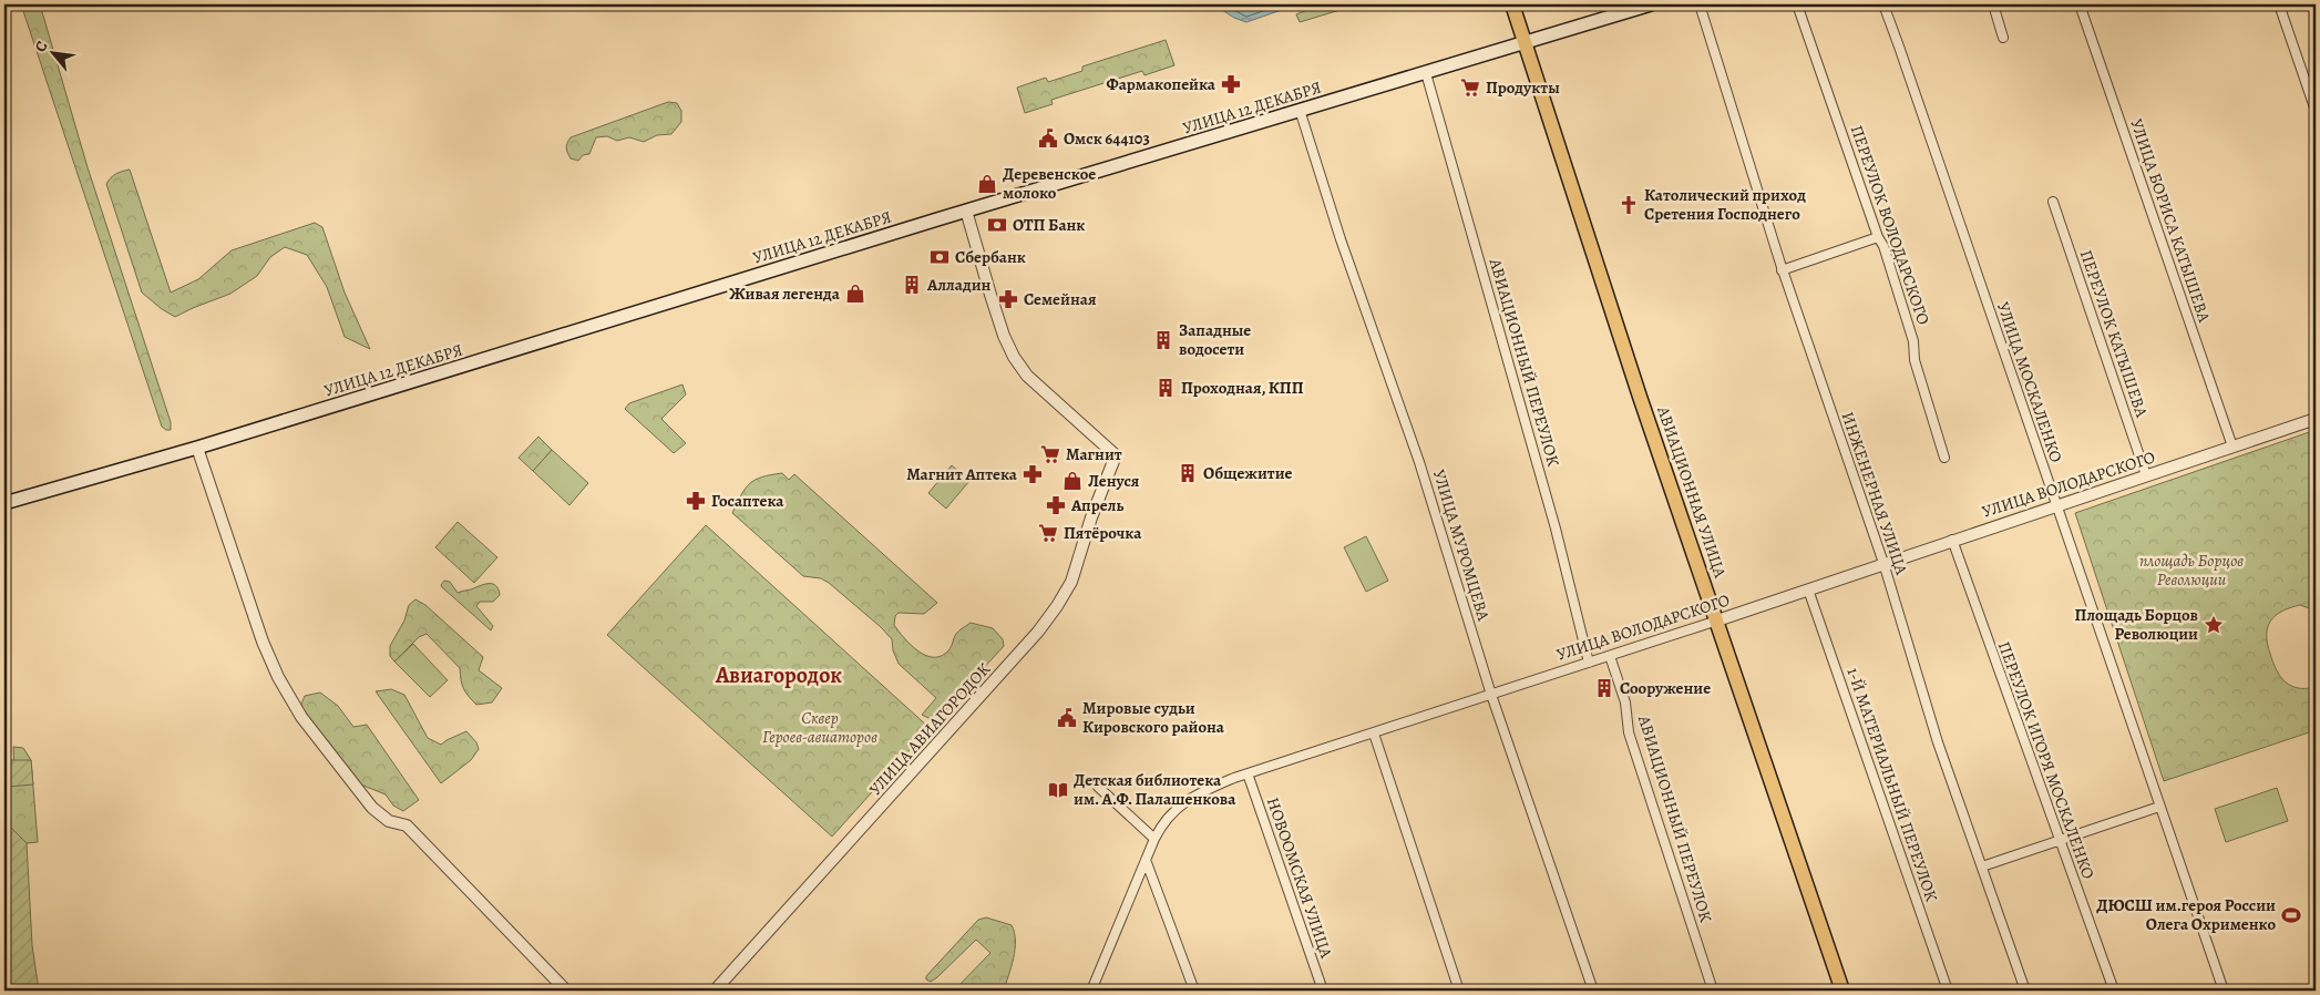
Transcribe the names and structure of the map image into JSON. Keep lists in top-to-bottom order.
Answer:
{
  "streets": {
    "main road": ["УЛИЦА 12 ДЕКАБРЯ", "АВИАЦИОННАЯ УЛИЦА"],
    "street": [
      "УЛИЦА БОРИСА КАТЫШЕВА",
      "ПЕРЕУЛОК ВОЛОДАРСКОГО",
      "ПЕРЕУЛОК КАТЫШЕВА",
      "АВИАЦИОННЫЙ ПЕРЕУЛОК",
      "УЛИЦА МОСКАЛЕНКО",
      "УЛИЦА ВОЛОДАРСКОГО",
      "ИНЖЕНЕРНАЯ УЛИЦА",
      "УЛИЦА МУРОМЦЕВА",
      "УЛИЦА АВИАГОРОДОК",
      "ПЕРЕУЛОК ИГОРЯ МОСКАЛЕНКО",
      "1-Й МАТЕРИАЛЬНЫЙ ПЕРЕУЛОК",
      "НОВООМСКАЯ УЛИЦА"
    ]
  },
  "crossings": [
    ["УЛИЦА 12 ДЕКАБРЯ", "АВИАЦИОННЫЙ ПЕРЕУЛОК"],
    ["УЛИЦА 12 ДЕКАБРЯ", "АВИАЦИОННАЯ УЛИЦА"],
    ["УЛИЦА 12 ДЕКАБРЯ", "УЛИЦА МУРОМЦЕВА"],
    ["УЛИЦА 12 ДЕКАБРЯ", "УЛИЦА АВИАГОРОДОК"],
    ["УЛИЦА БОРИСА КАТЫШЕВА", "УЛИЦА ВОЛОДАРСКОГО"],
    ["ПЕРЕУЛОК КАТЫШЕВА", "УЛИЦА ВОЛОДАРСКОГО"],
    ["АВИАЦИОННЫЙ ПЕРЕУЛОК", "УЛИЦА ВОЛОДАРСКОГО"],
    ["УЛИЦА МОСКАЛЕНКО", "УЛИЦА ВОЛОДАРСКОГО"],
    ["УЛИЦА ВОЛОДАРСКОГО", "АВИАЦИОННАЯ УЛИЦА"],
    ["УЛИЦА ВОЛОДАРСКОГО", "ИНЖЕНЕРНАЯ УЛИЦА"],
    ["УЛИЦА ВОЛОДАРСКОГО", "УЛИЦА МУРОМЦЕВА"],
    ["УЛИЦА ВОЛОДАРСКОГО", "ПЕРЕУЛОК ИГОРЯ МОСКАЛЕНКО"],
    ["УЛИЦА ВОЛОДАРСКОГО", "1-Й МАТЕРИАЛЬНЫЙ ПЕРЕУЛОК"],
    ["УЛИЦА ВОЛОДАРСКОГО", "НОВООМСКАЯ УЛИЦА"]
  ],
  "districts": ["Авиагородок"],
  "parks": ["площадь Борцов Революции", "Сквер Героев-авиаторов"],
  "places": {
    "pharmacy": [
      "Фармакопейка",
      "Семейная",
      "Магнит Аптека",
      "Госаптека",
      "Апрель"
    ],
    "supermarket": ["Продукты", "Магнит", "Пятёрочка"],
    "public building": ["Омск 644103", "Мировые судьи Кировского района"],
    "shop": ["Деревенское молоко", "Живая легенда", "Ленуся"],
    "church": ["Католический приход Сретения Господнего"],
    "bank": ["ОТП Банк", "Сбербанк"],
    "building": [
      "Алладин",
      "Западные водосети",
      "Проходная, КПП",
      "Общежитие",
      "Сооружение"
    ],
    "place": ["Площадь Борцов Революции"],
    "library": ["Детская библиотека им. А.Ф. Палашенкова"],
    "sports": ["ДЮСШ им.героя России Олега Охрименко"]
  },
  "north": "top left"
}
